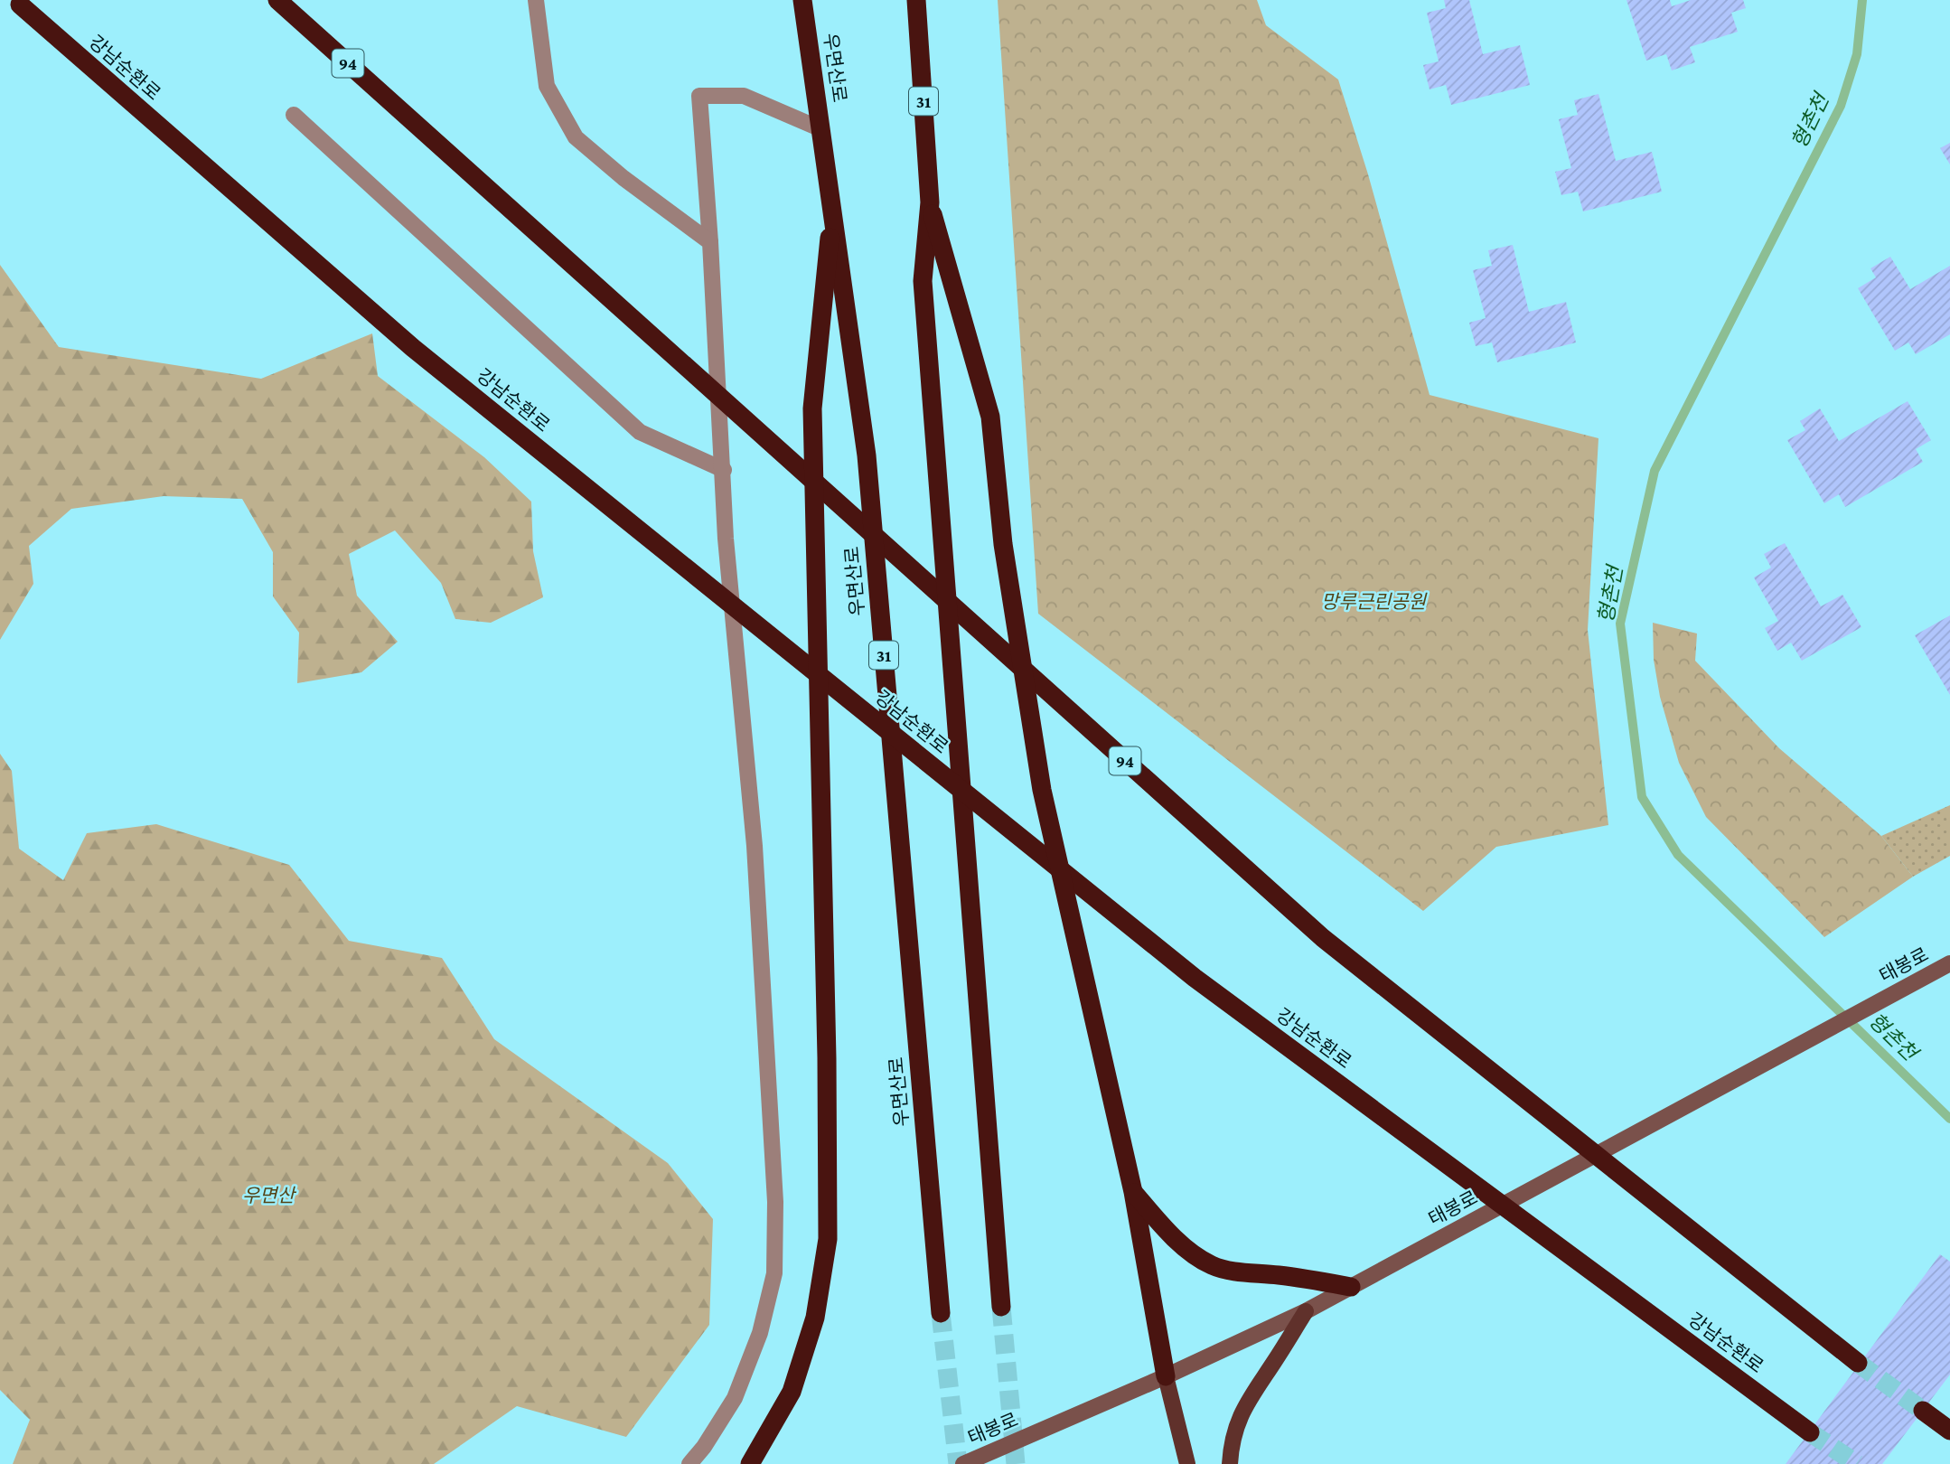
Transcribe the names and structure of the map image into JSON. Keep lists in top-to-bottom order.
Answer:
{
  "streets": {
    "highway": [
      "94",
      "강남순환로",
      "우면산로",
      "31"
    ],
    "street": ["태봉로"]
  },
  "water": ["형촌천"],
  "parks": ["망루근린공원", "우면산"]
}
